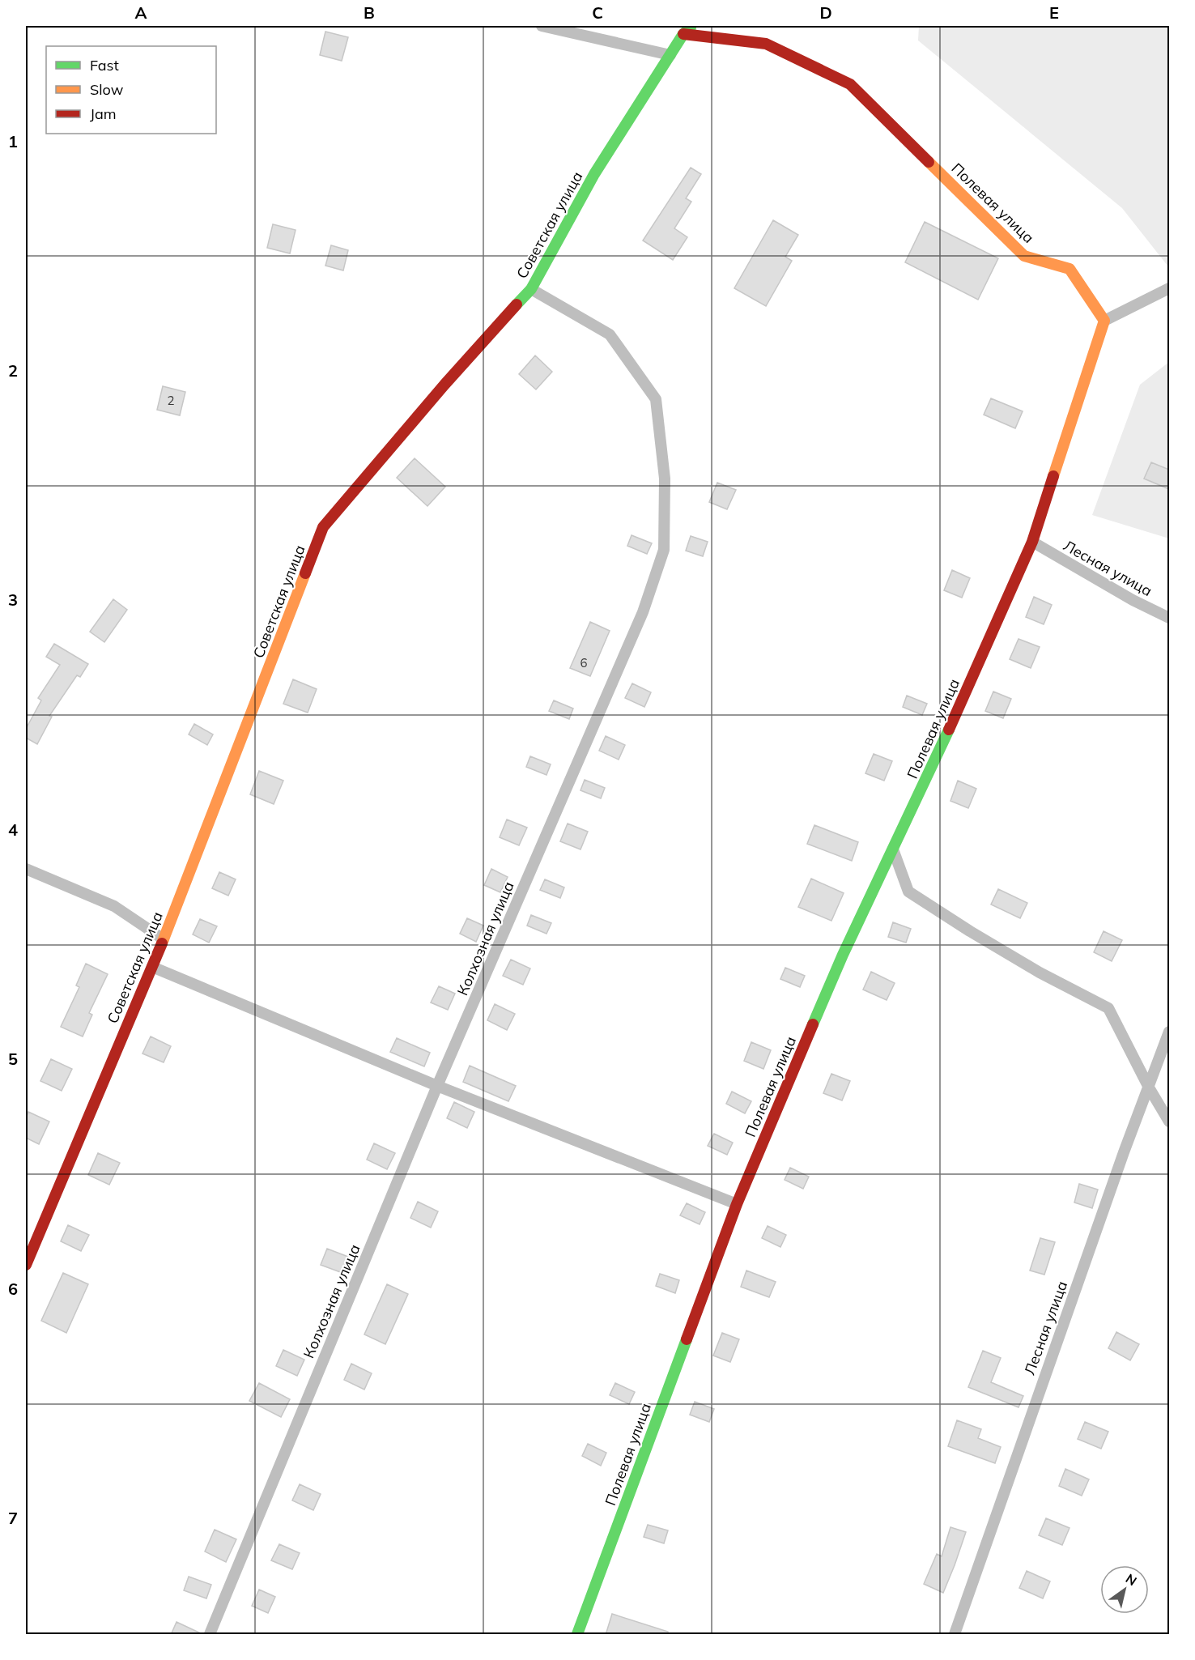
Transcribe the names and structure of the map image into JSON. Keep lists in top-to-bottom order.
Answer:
{
  "streets": {
    "street": [
      "Полевая улица",
      "Советская улица",
      "Лесная улица",
      "Колхозная улица"
    ]
  },
  "crossings": [
    ["Полевая улица", "Советская улица"],
    ["Полевая улица", "Лесная улица"],
    ["Советская улица", "Колхозная улица"]
  ],
  "house_numbers": ["2", "6"],
  "legend": ["Fast", "Slow", "Jam"],
  "north": "top right",
  "grid": {
    "columns": [
      "A",
      "B",
      "C",
      "D",
      "E"
    ],
    "rows": [
      "1",
      "2",
      "3",
      "4",
      "5",
      "6",
      "7"
    ]
  }
}
